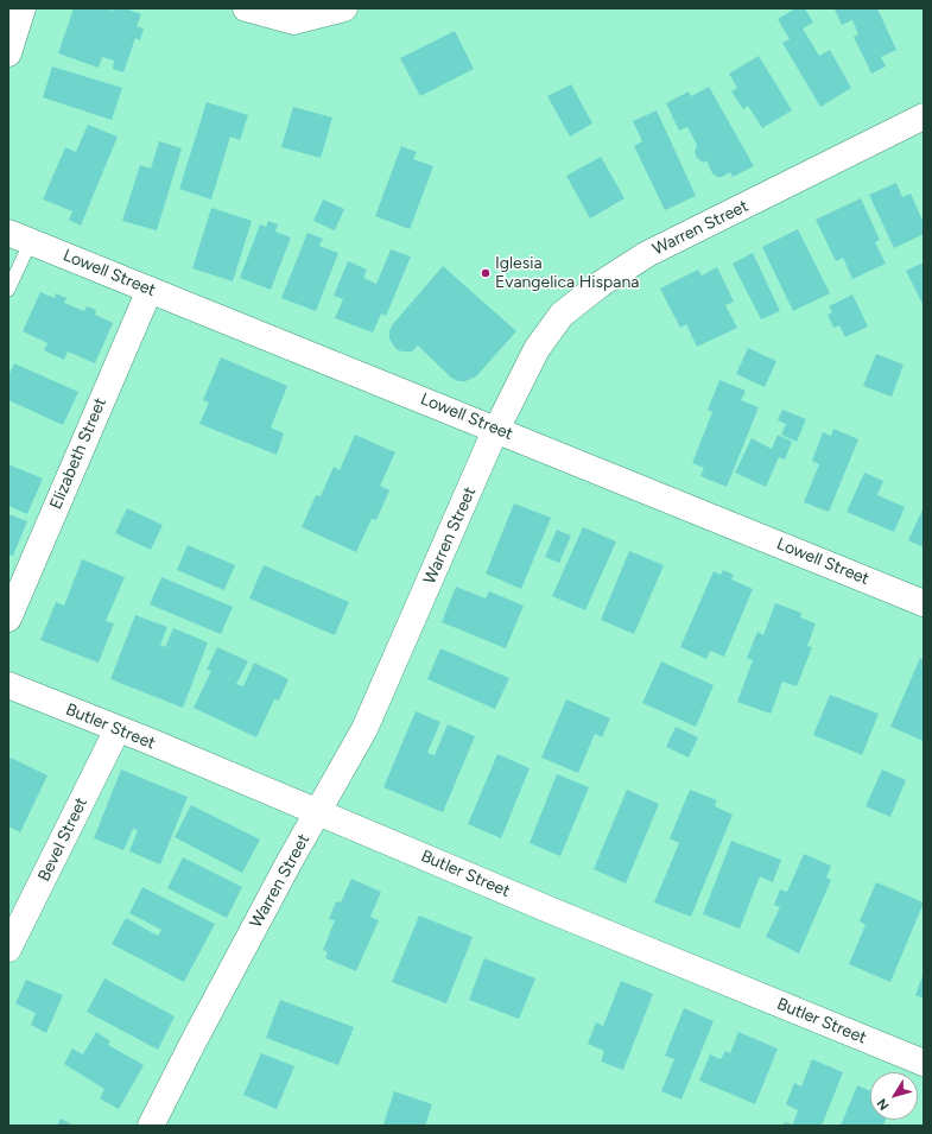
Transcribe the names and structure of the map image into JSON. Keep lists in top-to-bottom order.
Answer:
{
  "streets": {
    "street": [
      "Warren Street",
      "Lowell Street",
      "Elizabeth Street",
      "Butler Street",
      "Bevel Street"
    ]
  },
  "crossings": [
    ["Warren Street", "Lowell Street"],
    ["Warren Street", "Butler Street"],
    ["Lowell Street", "Elizabeth Street"],
    ["Butler Street", "Bevel Street"]
  ],
  "places": ["Iglesia Evangelica Hispana"],
  "north": "bottom left"
}
